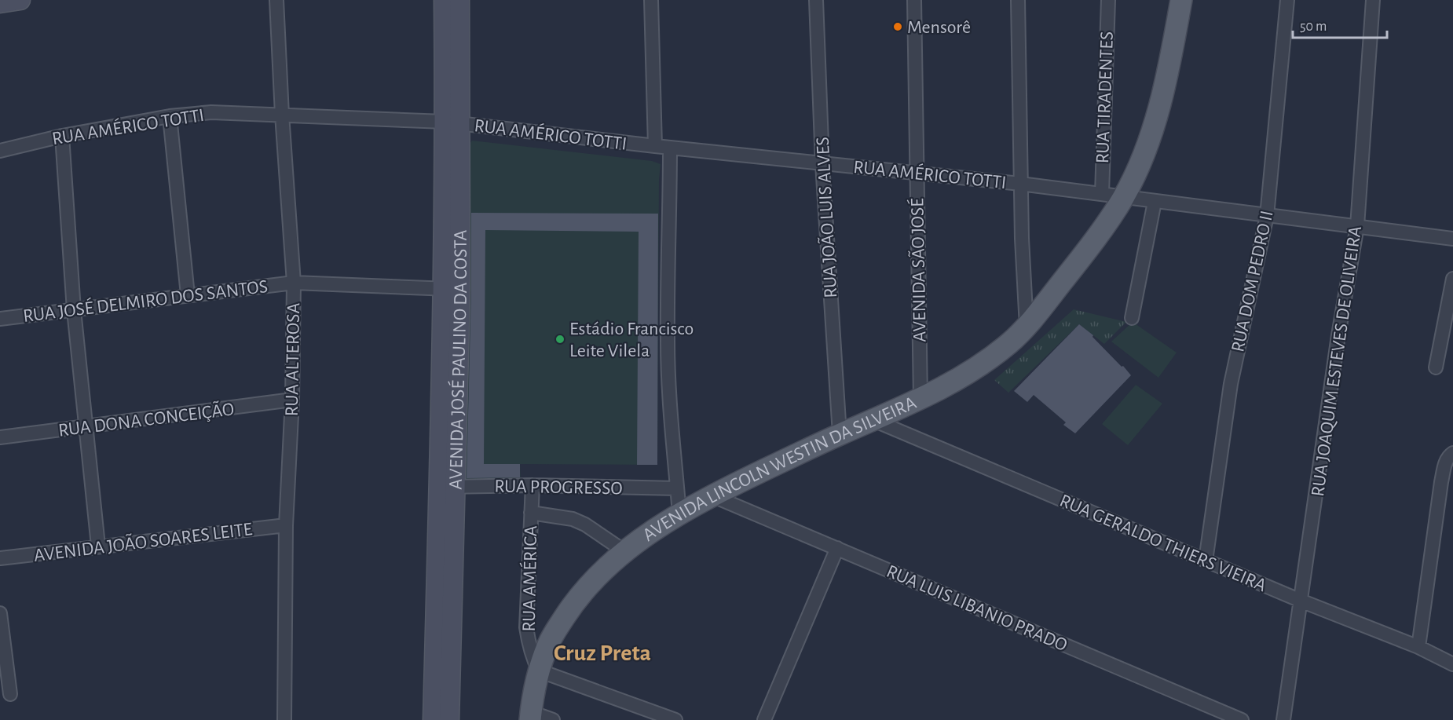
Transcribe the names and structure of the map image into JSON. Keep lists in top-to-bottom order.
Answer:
{
  "streets": {
    "main road": ["AVENIDA JOSÉ PAULINO DA COSTA", "AVENIDA LINCOLN WESTIN DA SILVEIRA"],
    "street": [
      "RUA TIRADENTES",
      "RUA AMÉRICO TOTTI",
      "RUA JOÃO LUIS ALVES",
      "AVENIDA SÃO JOSÉ",
      "RUA DOM PEDRO II",
      "RUA JOSÉ DELMIRO DOS SANTOS",
      "RUA ALTEROSA",
      "RUA JOAQUIM ESTEVES DE OLIVEIRA",
      "RUA DONA CONCEIÇÃO",
      "RUA PROGRESSO",
      "AVENIDA JOÃO SOARES LEITE",
      "RUA GERALDO THIERS VIEIRA",
      "RUA AMÉRICA",
      "RUA LUIS LIBANIO PRADO"
    ]
  },
  "crossings": [
    ["RUA TIRADENTES", "RUA AMÉRICO TOTTI"],
    ["RUA AMÉRICO TOTTI", "RUA JOÃO LUIS ALVES"],
    ["RUA AMÉRICO TOTTI", "AVENIDA SÃO JOSÉ"],
    ["RUA AMÉRICO TOTTI", "RUA ALTEROSA"],
    ["RUA AMÉRICO TOTTI", "AVENIDA JOSÉ PAULINO DA COSTA"],
    ["RUA AMÉRICO TOTTI", "AVENIDA LINCOLN WESTIN DA SILVEIRA"],
    ["RUA JOÃO LUIS ALVES", "AVENIDA LINCOLN WESTIN DA SILVEIRA"],
    ["AVENIDA SÃO JOSÉ", "AVENIDA LINCOLN WESTIN DA SILVEIRA"],
    ["RUA DOM PEDRO II", "RUA GERALDO THIERS VIEIRA"],
    ["RUA JOSÉ DELMIRO DOS SANTOS", "RUA ALTEROSA"],
    ["RUA JOSÉ DELMIRO DOS SANTOS", "AVENIDA JOSÉ PAULINO DA COSTA"],
    ["RUA ALTEROSA", "RUA DONA CONCEIÇÃO"],
    ["RUA ALTEROSA", "AVENIDA JOÃO SOARES LEITE"],
    ["AVENIDA JOSÉ PAULINO DA COSTA", "RUA PROGRESSO"],
    ["RUA JOAQUIM ESTEVES DE OLIVEIRA", "RUA GERALDO THIERS VIEIRA"],
    ["AVENIDA LINCOLN WESTIN DA SILVEIRA", "RUA GERALDO THIERS VIEIRA"],
    ["AVENIDA LINCOLN WESTIN DA SILVEIRA", "RUA AMÉRICA"],
    ["AVENIDA LINCOLN WESTIN DA SILVEIRA", "RUA LUIS LIBANIO PRADO"],
    ["RUA PROGRESSO", "RUA AMÉRICA"]
  ],
  "districts": ["Cruz Preta"],
  "places": ["Mensorê", "Estádio Francisco Leite Vilela"],
  "scale_bar": "50 m"
}
